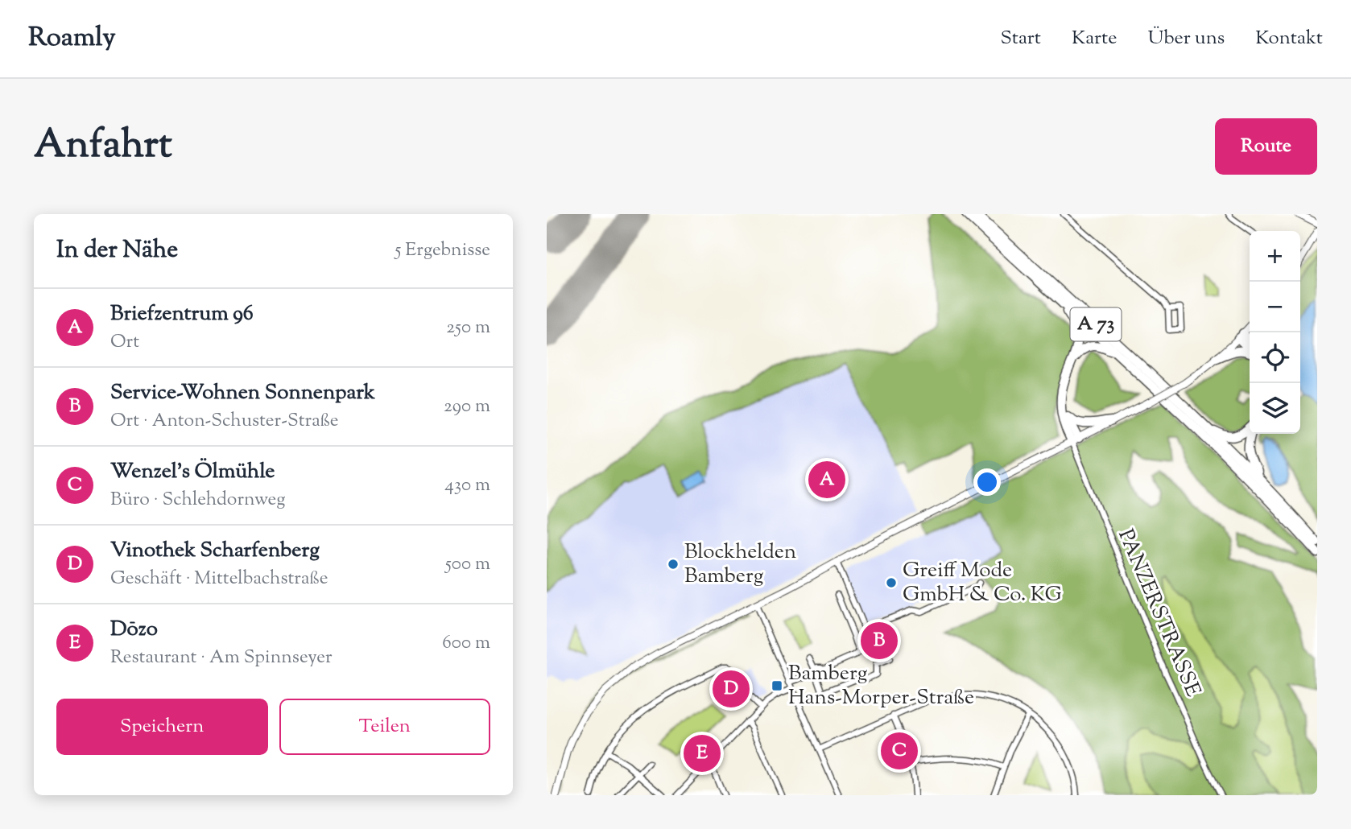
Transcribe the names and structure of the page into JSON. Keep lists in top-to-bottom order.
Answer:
{
  "streets": {
    "highway": ["A 73"],
    "street": ["PANZERSTRASSE"]
  },
  "places": {
    "other": ["Blockhelden Bamberg", "Greiff Mode GmbH & Co. KG"],
    "transit": ["Bamberg Hans-Morper-Straße"]
  },
  "page": {
    "header": "Roamly",
    "nav": [
      "Start",
      "Karte",
      "Über uns",
      "Kontakt"
    ],
    "title": "Anfahrt",
    "buttons": [
      "Route",
      ["Speichern", "Teilen"]
    ],
    "heading": ["In der Nähe", "5 Ergebnisse"],
    "map_buttons": ["+", "−"],
    "list": [
      {
        "mark": "A",
        "name": "Briefzentrum 96",
        "note": "Ort",
        "value": "250 m"
      },
      {
        "mark": "B",
        "name": "Service-Wohnen Sonnenpark",
        "note": "Ort · Anton-Schuster-Straße",
        "value": "290 m"
      },
      {
        "mark": "C",
        "name": "Wenzel's Ölmühle",
        "note": "Büro · Schlehdornweg",
        "value": "430 m"
      },
      {
        "mark": "D",
        "name": "Vinothek Scharfenberg",
        "note": "Geschäft · Mittelbachstraße",
        "value": "500 m"
      },
      {
        "mark": "E",
        "name": "Dōzo",
        "note": "Restaurant · Am Spinnseyer",
        "value": "600 m"
      }
    ],
    "pins": [
      "A",
      "B",
      "D",
      "C",
      "E"
    ]
  }
}
